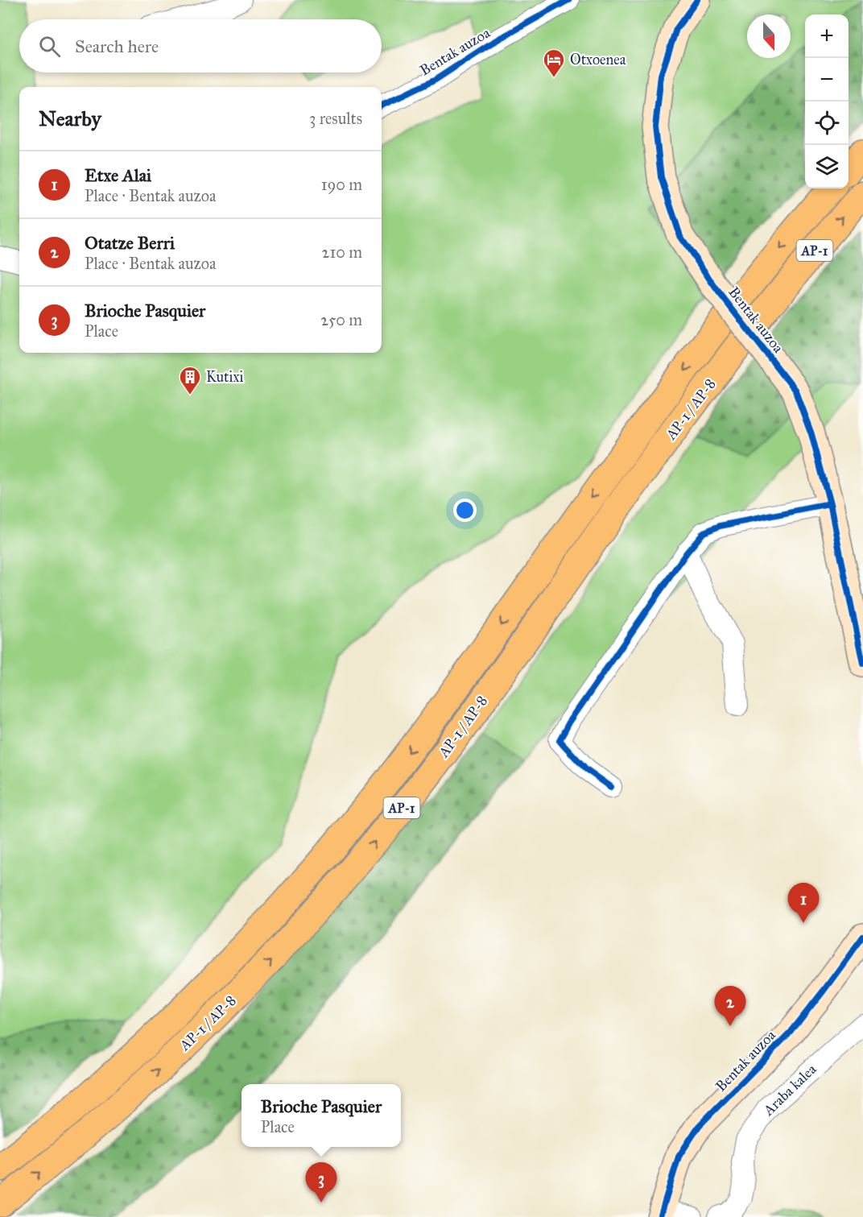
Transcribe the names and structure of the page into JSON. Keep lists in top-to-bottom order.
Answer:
{
  "streets": {
    "highway": ["AP-1", "AP-1 / AP-8"],
    "street": ["Bentak auzoa", "Araba kalea"]
  },
  "places": {
    "hotel": ["Otxoenea"],
    "building": ["Kutixi"]
  },
  "north": "bottom",
  "page": {
    "map_buttons": ["+", "−"],
    "search": "Search here",
    "heading": ["Nearby", "3 results"],
    "list": [
      {
        "mark": "1",
        "name": "Etxe Alai",
        "note": "Place · Bentak auzoa",
        "value": "190 m"
      },
      {
        "mark": "2",
        "name": "Otatze Berri",
        "note": "Place · Bentak auzoa",
        "value": "210 m"
      },
      {
        "mark": "3",
        "name": "Brioche Pasquier",
        "note": "Place",
        "value": "250 m"
      }
    ],
    "pins": ["1", "2", "3"],
    "popup": ["Brioche Pasquier", "Place"]
  }
}
